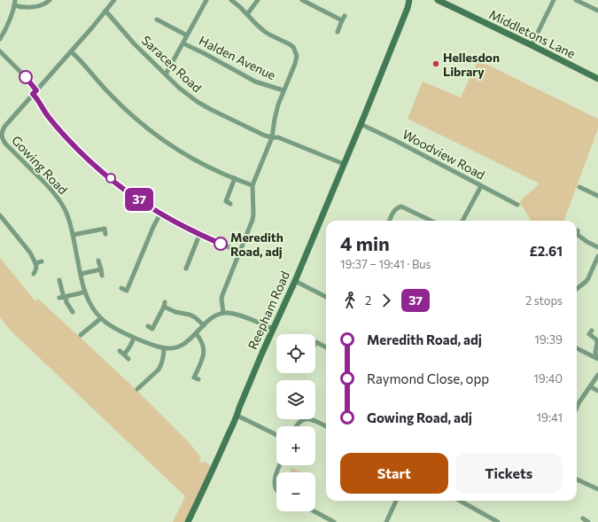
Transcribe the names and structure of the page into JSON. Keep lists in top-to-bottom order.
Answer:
{
  "streets": {
    "street": [
      "Middletons Lane",
      "Halden Avenue",
      "Saracen Road",
      "Woodview Road",
      "Gowing Road",
      "Reepham Road"
    ]
  },
  "crossings": [
    ["Saracen Road", "Gowing Road"],
    ["Woodview Road", "Reepham Road"]
  ],
  "places": ["Hellesdon Library", "Meredith Road, adj"],
  "lines": ["bus line 37"],
  "page": {
    "on_map": "37",
    "heading": ["4 min", "19:37 – 19:41 · Bus", "£2.61"],
    "legs": ["2", "37", "2 stops"],
    "list": [
      {
        "name": "Meredith Road, adj",
        "value": "19:39"
      },
      {
        "name": "Raymond Close, opp",
        "value": "19:40"
      },
      {
        "name": "Gowing Road, adj",
        "value": "19:41"
      }
    ],
    "map_buttons": ["+", "−"],
    "buttons": ["Start", "Tickets"]
  }
}
